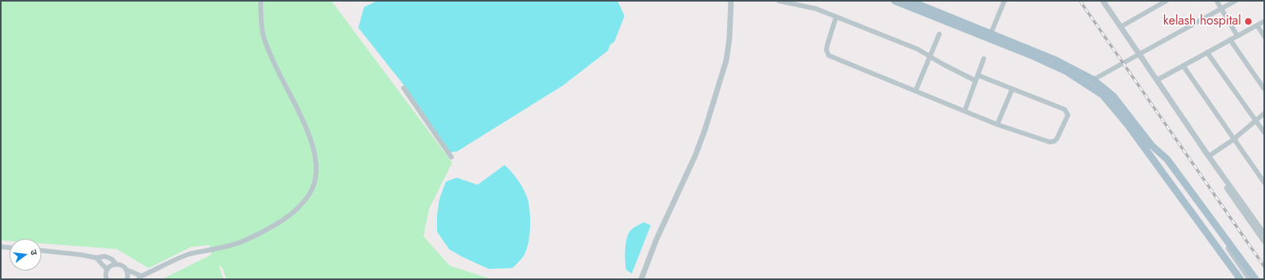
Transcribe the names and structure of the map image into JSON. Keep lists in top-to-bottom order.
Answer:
{
  "places": ["kelash hospital"],
  "north": "right"
}
